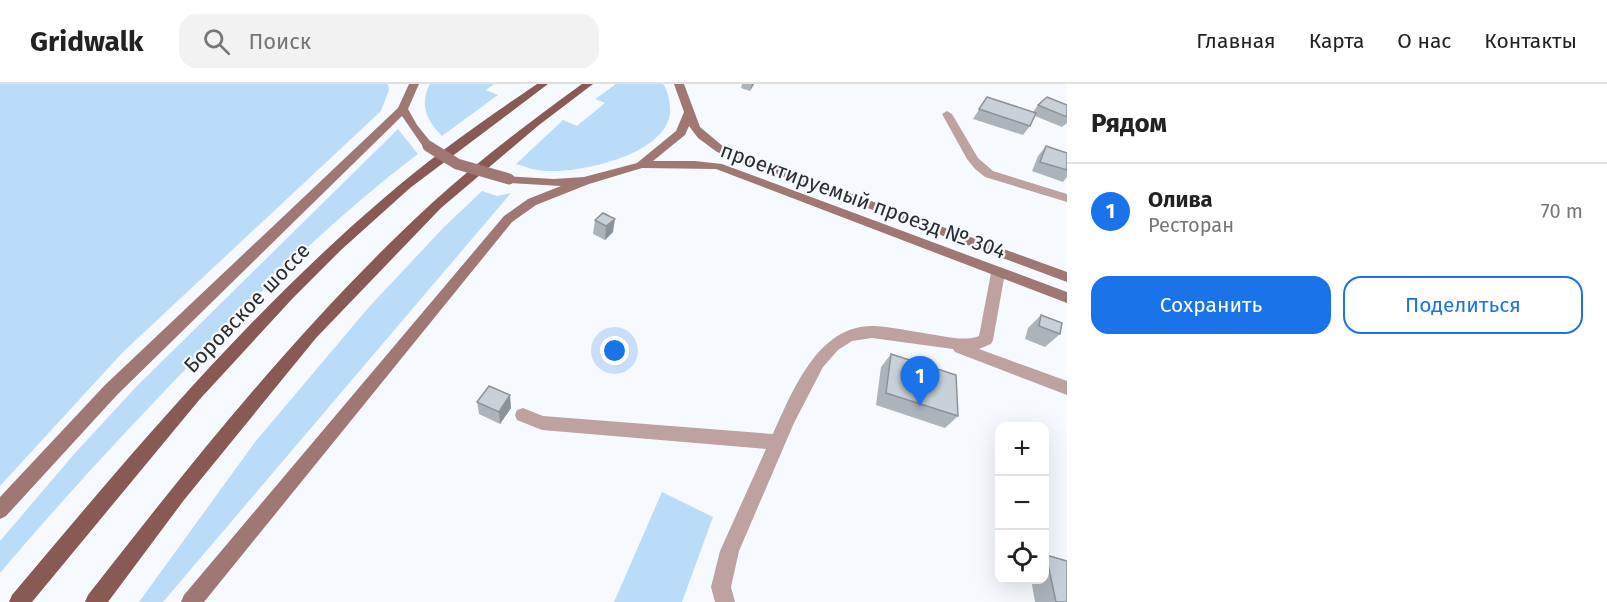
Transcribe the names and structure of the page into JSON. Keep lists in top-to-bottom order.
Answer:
{
  "streets": {
    "main road": ["проектируемый проезд № 304", "Боровское шоссе"]
  },
  "page": {
    "header": "Gridwalk",
    "search": "Поиск",
    "nav": [
      "Главная",
      "Карта",
      "О нас",
      "Контакты"
    ],
    "heading": "Рядом",
    "list": [
      {
        "mark": "1",
        "name": "Олива",
        "note": "Ресторан",
        "value": "70 m"
      }
    ],
    "buttons": ["Сохранить", "Поделиться"],
    "pins": "1",
    "map_buttons": ["+", "−"]
  }
}
